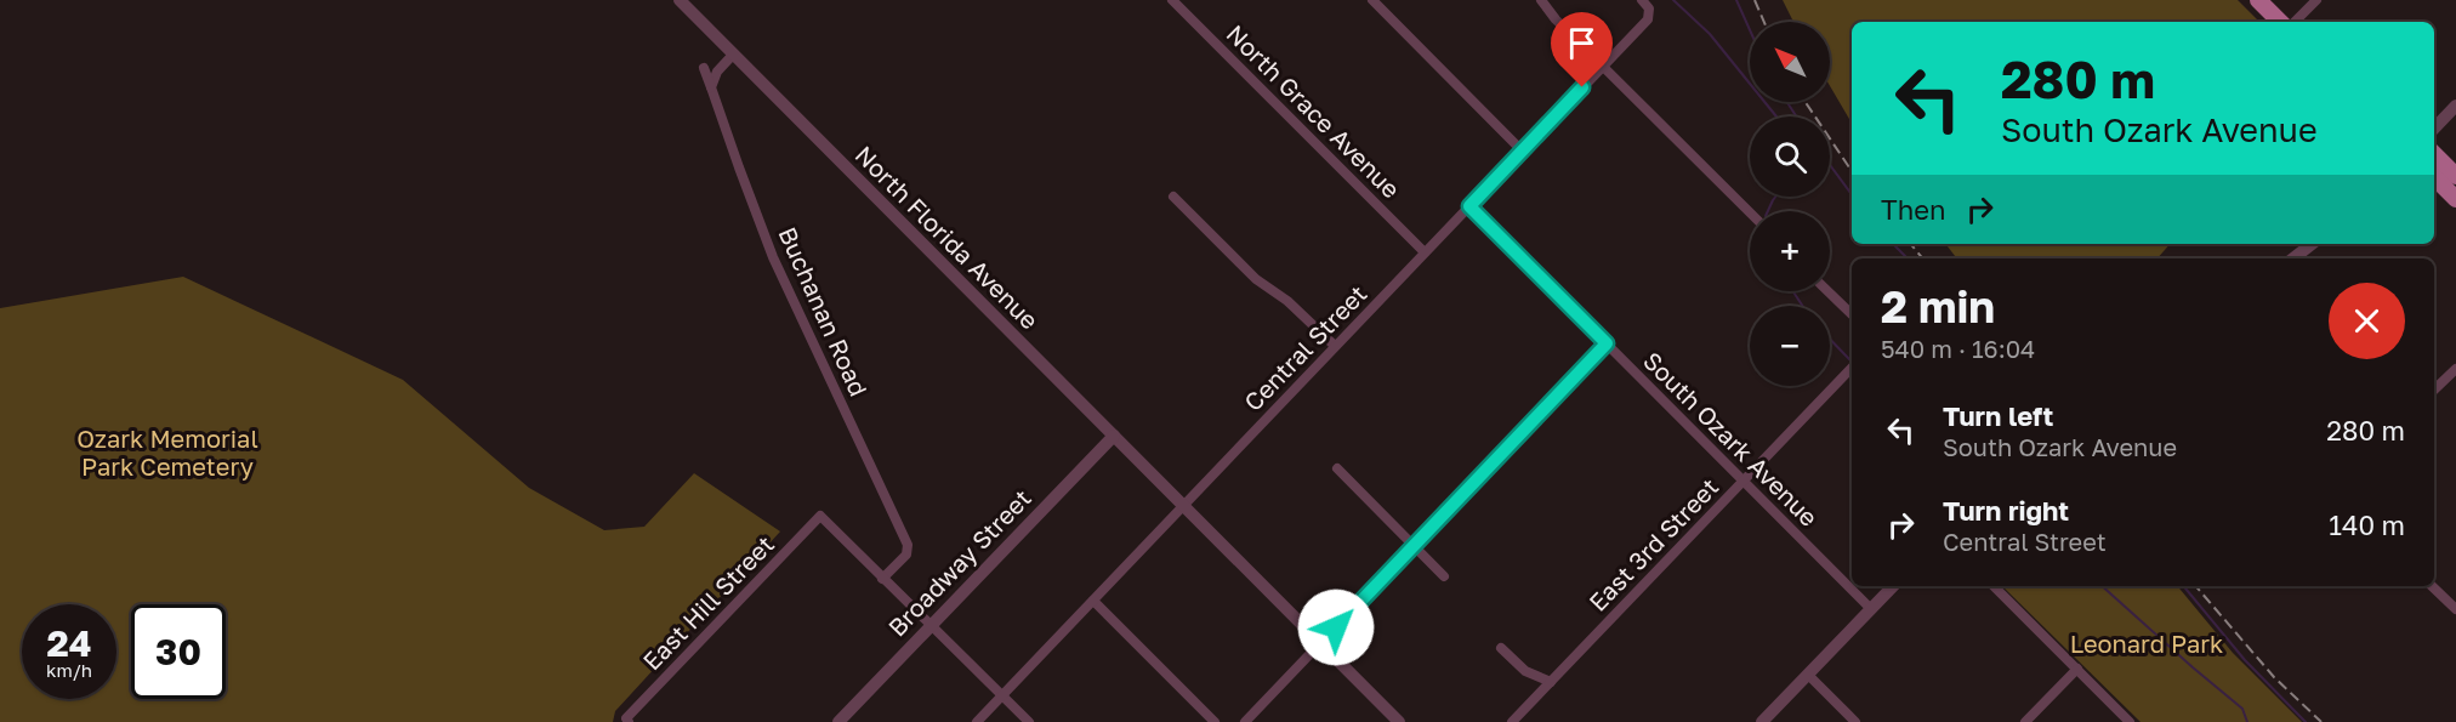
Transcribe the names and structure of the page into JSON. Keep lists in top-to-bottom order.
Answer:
{
  "streets": {
    "street": [
      "North Grace Avenue",
      "North Florida Avenue",
      "Buchanan Road",
      "Central Street",
      "South Ozark Avenue",
      "East 3rd Street",
      "Broadway Street",
      "East Hill Street"
    ]
  },
  "crossings": [
    ["North Grace Avenue", "Central Street"],
    ["North Florida Avenue", "Central Street"],
    ["North Florida Avenue", "Broadway Street"],
    ["Buchanan Road", "East Hill Street"],
    ["Central Street", "South Ozark Avenue"],
    ["South Ozark Avenue", "East 3rd Street"]
  ],
  "parks": ["Ozark Memorial Park Cemetery", "Leonard Park"],
  "north": "top left",
  "page": {
    "map_buttons": ["+", "−"],
    "turn": ["280 m", "South Ozark Avenue"],
    "then": "Then",
    "heading": ["2 min", "540 m · 16:04"],
    "list": [
      {
        "name": "Turn left",
        "note": "South Ozark Avenue",
        "value": "280 m"
      },
      {
        "name": "Turn right",
        "note": "Central Street",
        "value": "140 m"
      }
    ],
    "speed": "24 km/h",
    "limit": "30"
  }
}
